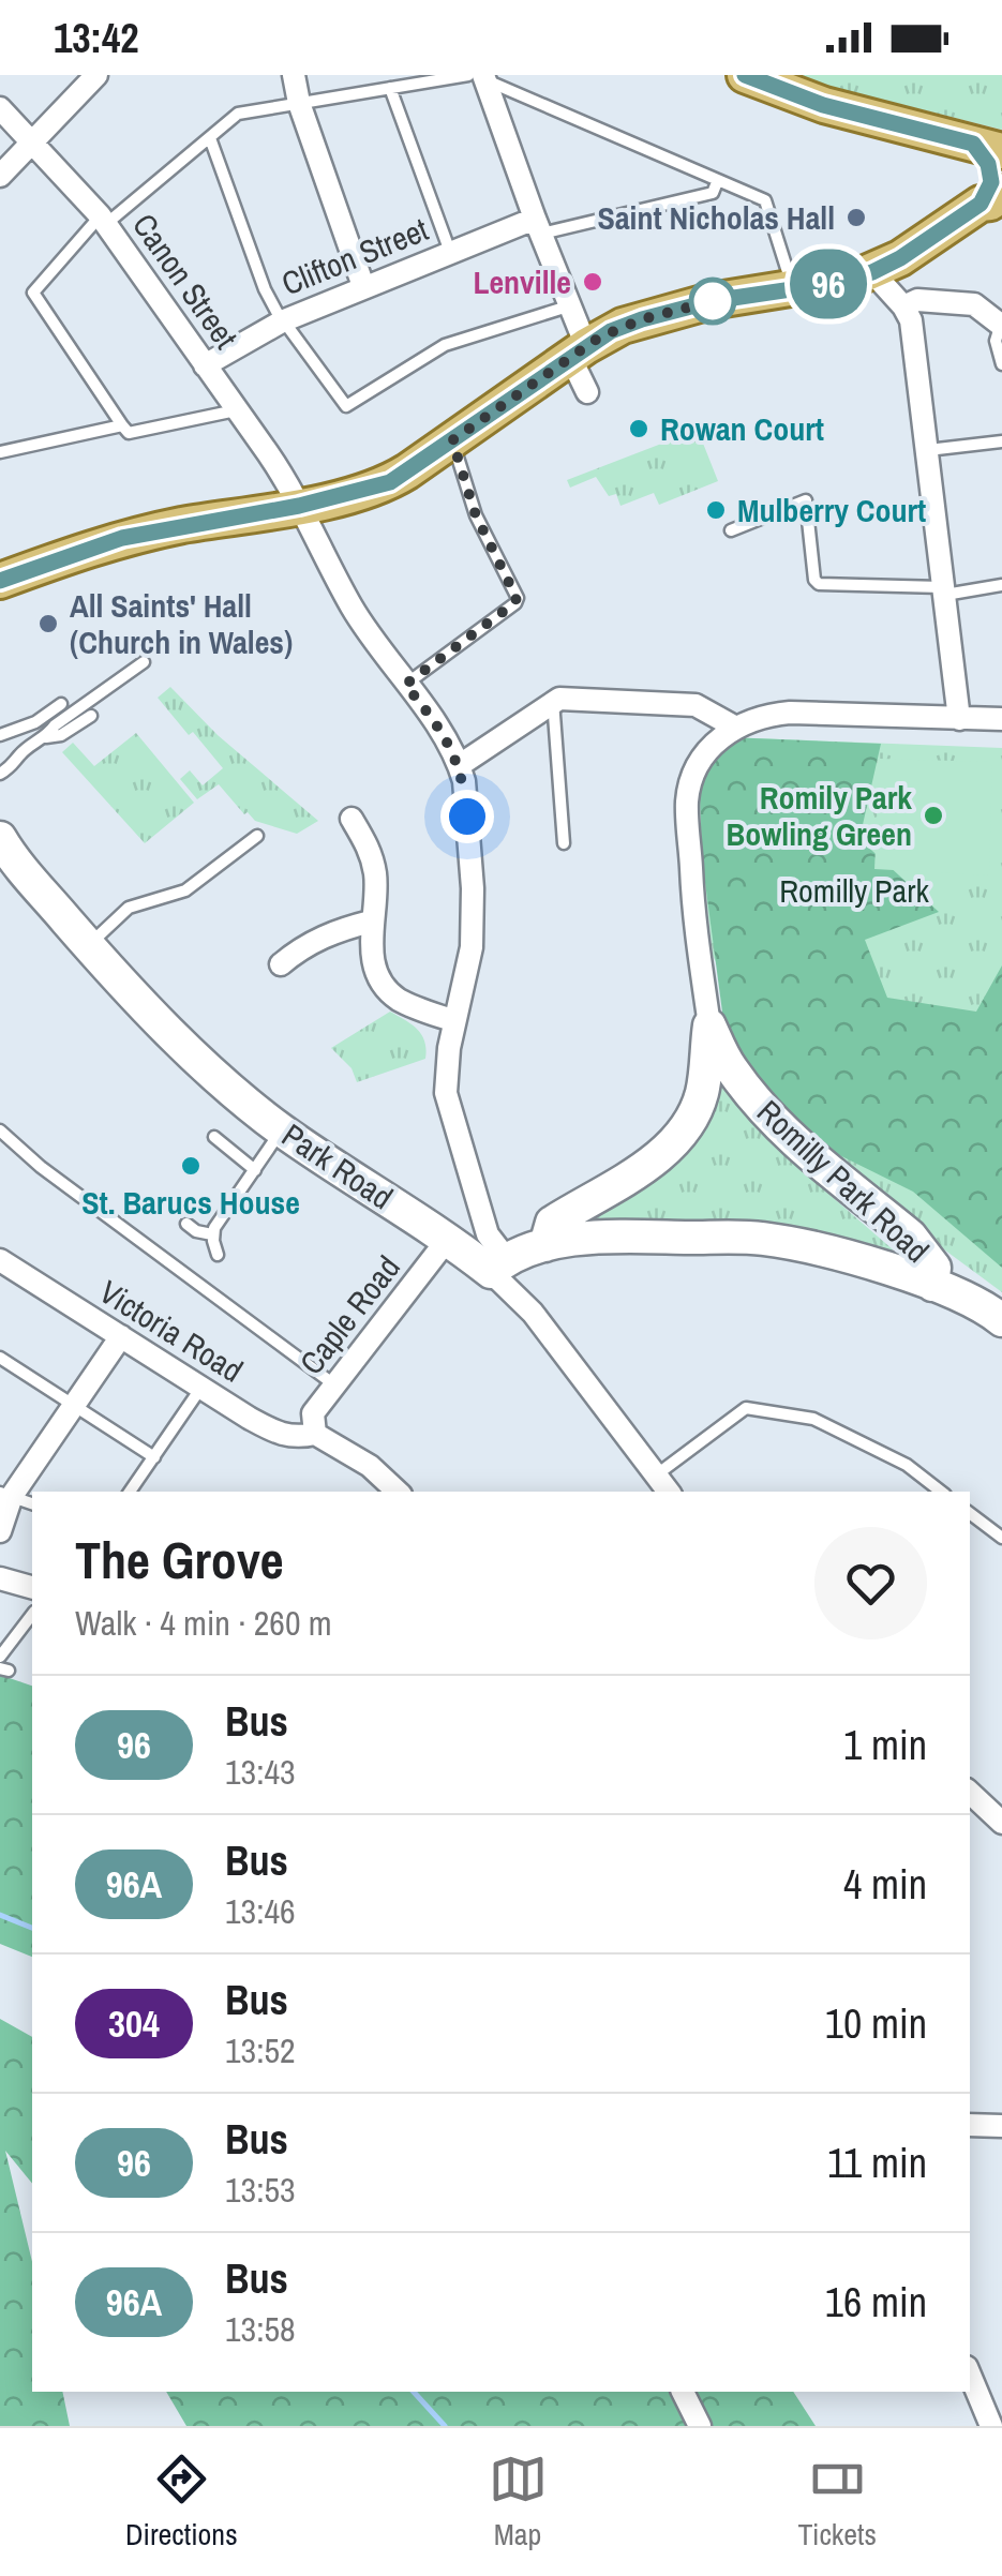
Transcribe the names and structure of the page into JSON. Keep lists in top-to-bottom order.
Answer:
{
  "streets": {
    "street": [
      "Clifton Street",
      "Canon Street",
      "Park Road",
      "Romilly Park Road",
      "Caple Road",
      "Victoria Road"
    ]
  },
  "crossings": [
    ["Clifton Street", "Canon Street"],
    ["Park Road", "Romilly Park Road"],
    ["Park Road", "Caple Road"],
    ["Caple Road", "Victoria Road"]
  ],
  "parks": ["Romilly Park"],
  "places": [
    "Saint Nicholas Hall",
    "Lenville",
    "Rowan Court",
    "Mulberry Court",
    "All Saints' Hall (Church in Wales)",
    "Romily Park Bowling Green",
    "St. Barucs House"
  ],
  "lines": ["bus line 96"],
  "page": {
    "status": "13:42",
    "on_map": "96",
    "heading": ["The Grove", "Walk · 4 min · 260 m"],
    "list": [
      {
        "mark": "96",
        "name": "Bus",
        "note": "13:43",
        "value": "1 min"
      },
      {
        "mark": "96A",
        "name": "Bus",
        "note": "13:46",
        "value": "4 min"
      },
      {
        "mark": "304",
        "name": "Bus",
        "note": "13:52",
        "value": "10 min"
      },
      {
        "mark": "96",
        "name": "Bus",
        "note": "13:53",
        "value": "11 min"
      },
      {
        "mark": "96A",
        "name": "Bus",
        "note": "13:58",
        "value": "16 min"
      }
    ],
    "tabs": ["Directions", "Map", "Tickets"]
  }
}
